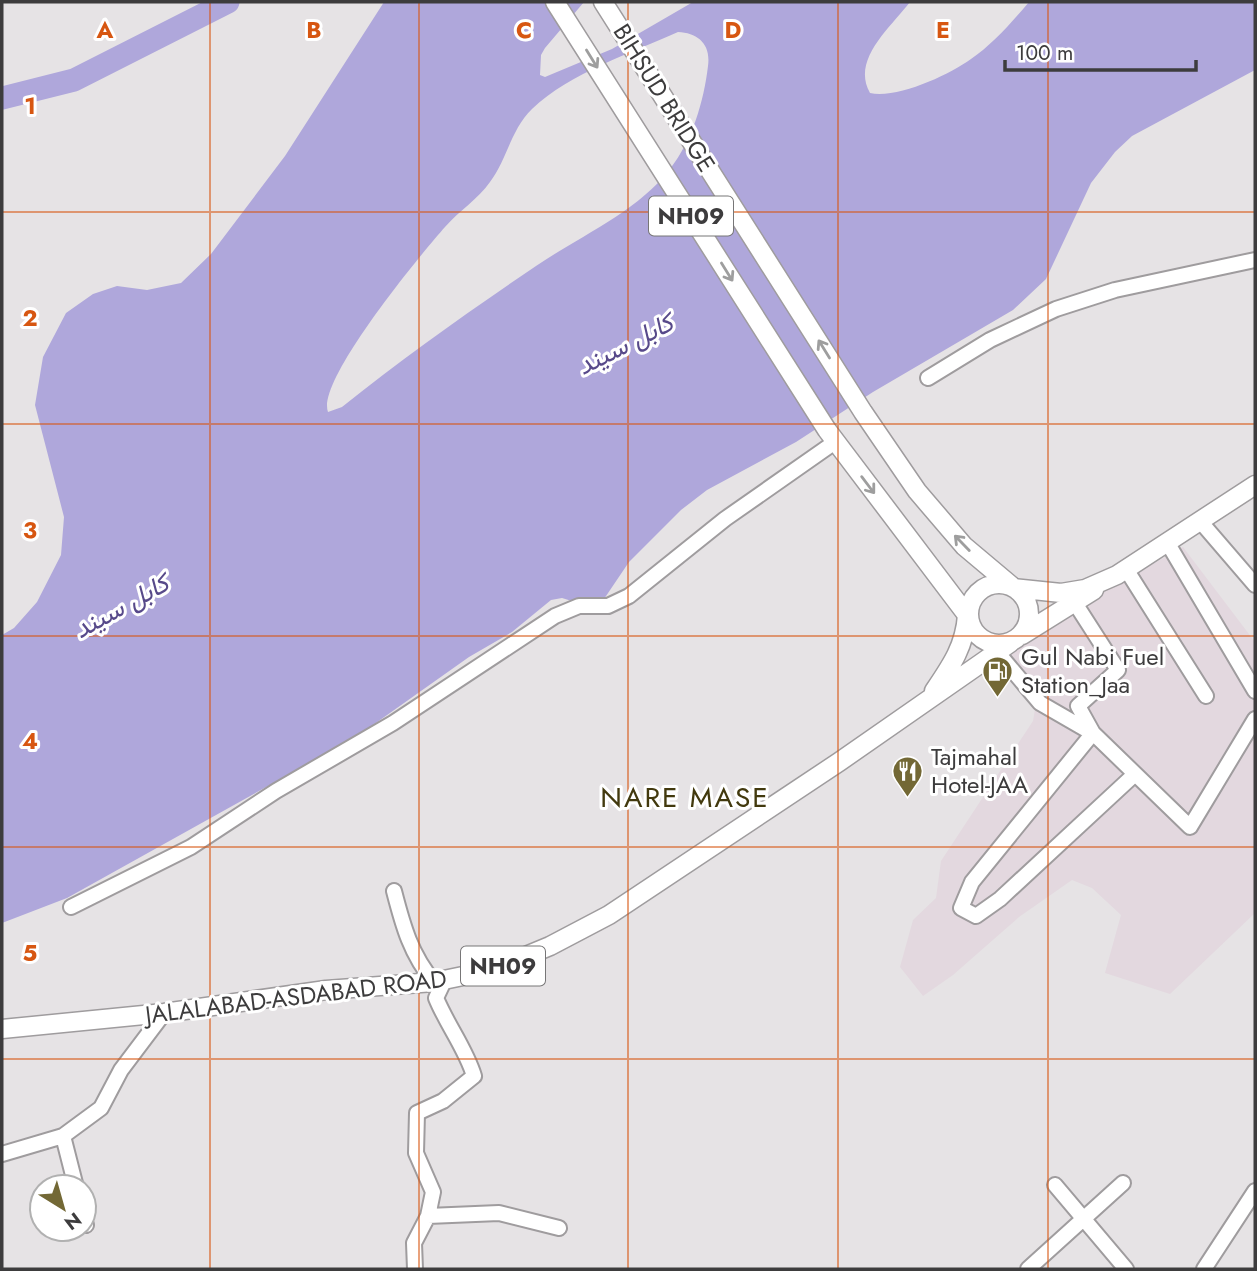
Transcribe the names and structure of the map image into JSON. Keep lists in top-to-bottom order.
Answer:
{
  "streets": {
    "main road": ["BIHSUD BRIDGE", "NH09", "JALALABAD-ASDABAD ROAD"]
  },
  "crossings": [
    ["BIHSUD BRIDGE", "NH09"],
    ["NH09", "JALALABAD-ASDABAD ROAD"]
  ],
  "districts": ["NARE MASE"],
  "water": ["کابل سيند"],
  "places": {
    "fuel station": ["Gul Nabi Fuel Station_Jaa"],
    "restaurant": ["Tajmahal Hotel-JAA"]
  },
  "scale_bar": "100 m",
  "north": "bottom right",
  "grid": {
    "columns": [
      "A",
      "B",
      "C",
      "D",
      "E"
    ],
    "rows": [
      "1",
      "2",
      "3",
      "4",
      "5"
    ]
  }
}
